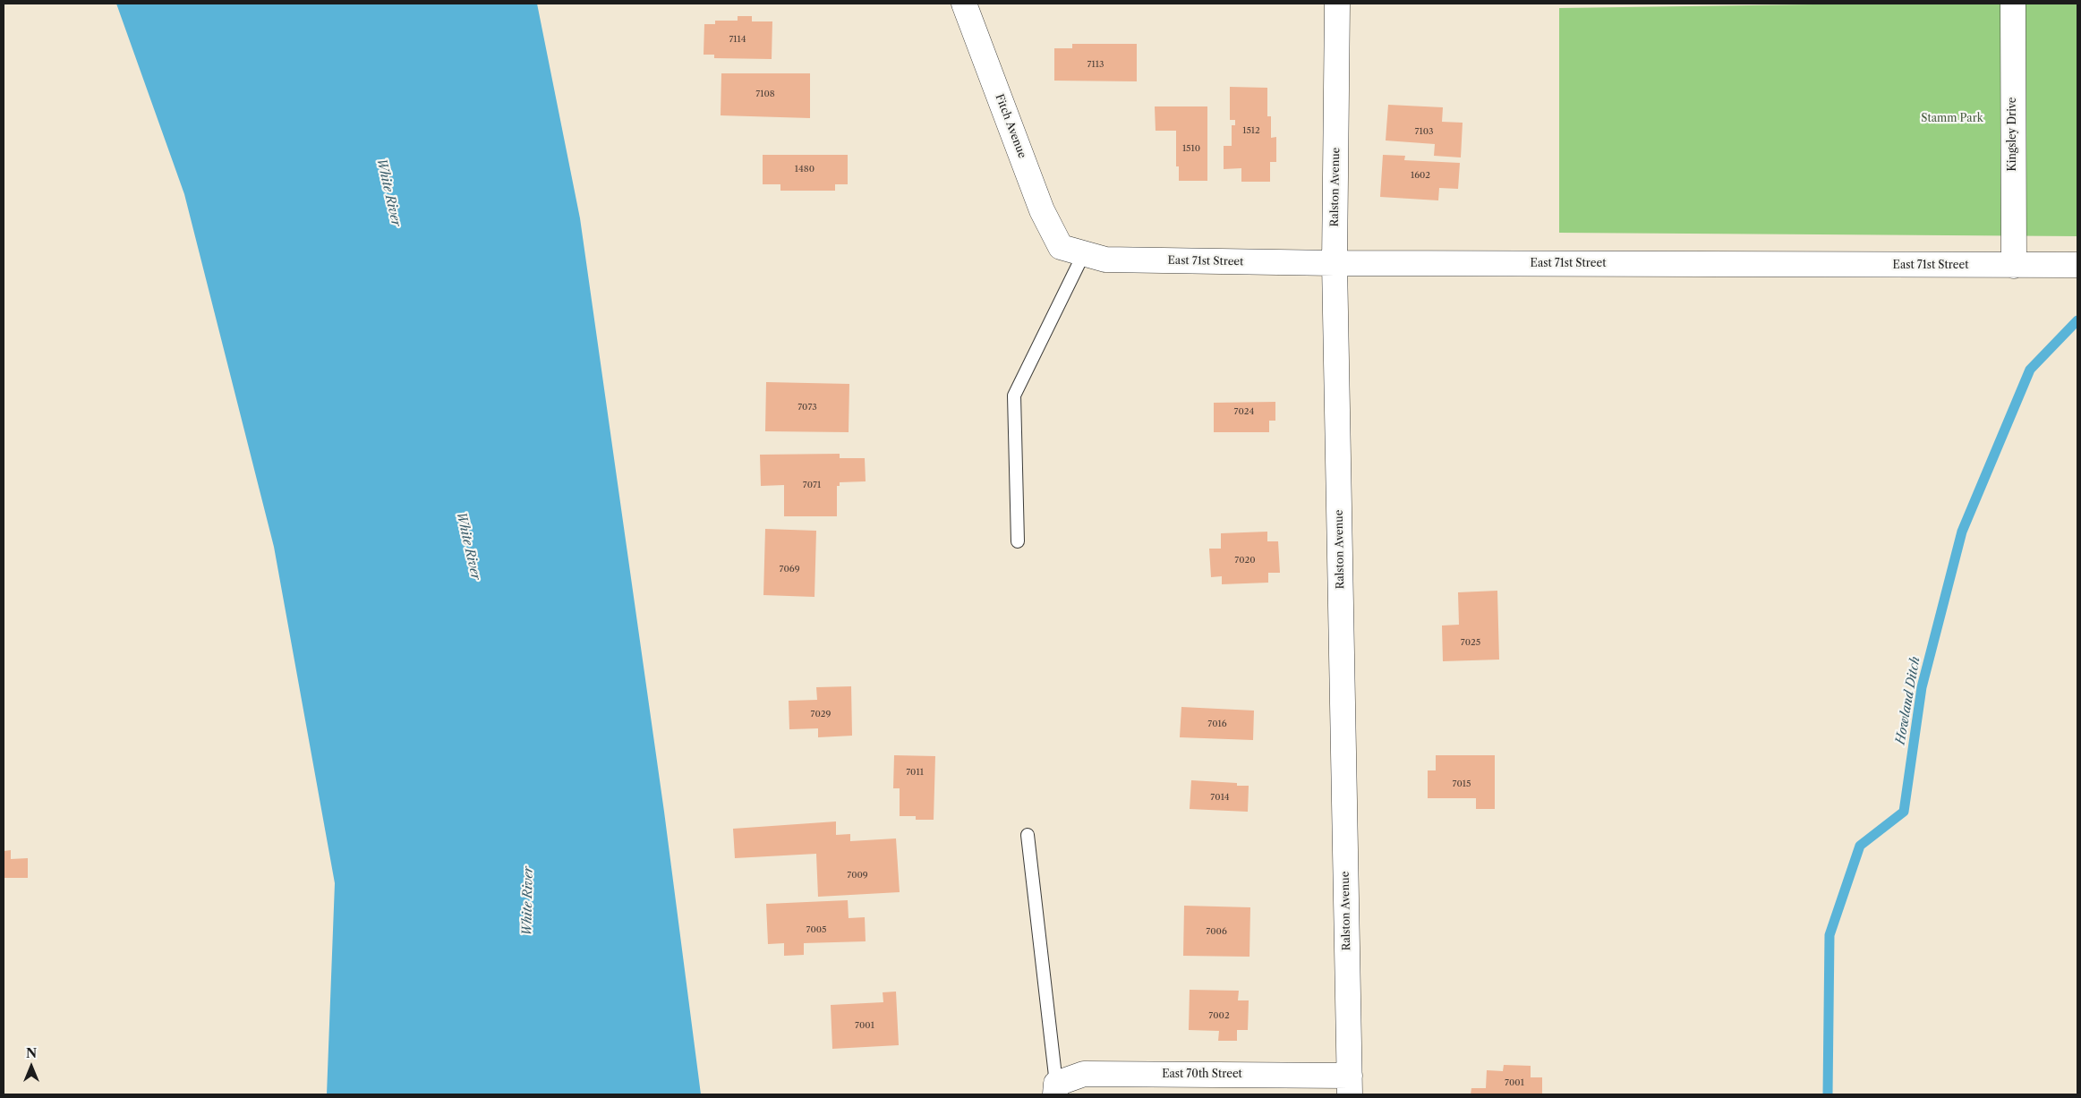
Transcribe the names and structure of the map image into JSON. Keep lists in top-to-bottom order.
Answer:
{
  "streets": {
    "street": [
      "Fitch Avenue",
      "Kingsley Drive",
      "Ralston Avenue",
      "East 71st Street",
      "East 70th Street"
    ]
  },
  "crossings": [
    ["Fitch Avenue", "East 71st Street"],
    ["Kingsley Drive", "East 71st Street"],
    ["Ralston Avenue", "East 71st Street"],
    ["Ralston Avenue", "East 70th Street"]
  ],
  "water": ["White River", "Howland Ditch"],
  "parks": ["Stamm Park"],
  "house_numbers": [
    "7114",
    "7113",
    "7108",
    "1512",
    "7103",
    "1510",
    "1480",
    "1602",
    "7073",
    "7024",
    "7071",
    "7020",
    "7069",
    "7025",
    "7029",
    "7016",
    "7011",
    "7015",
    "7014",
    "7009",
    "7005",
    "7006",
    "7002",
    "7001",
    "7001"
  ],
  "north": "top"
}
